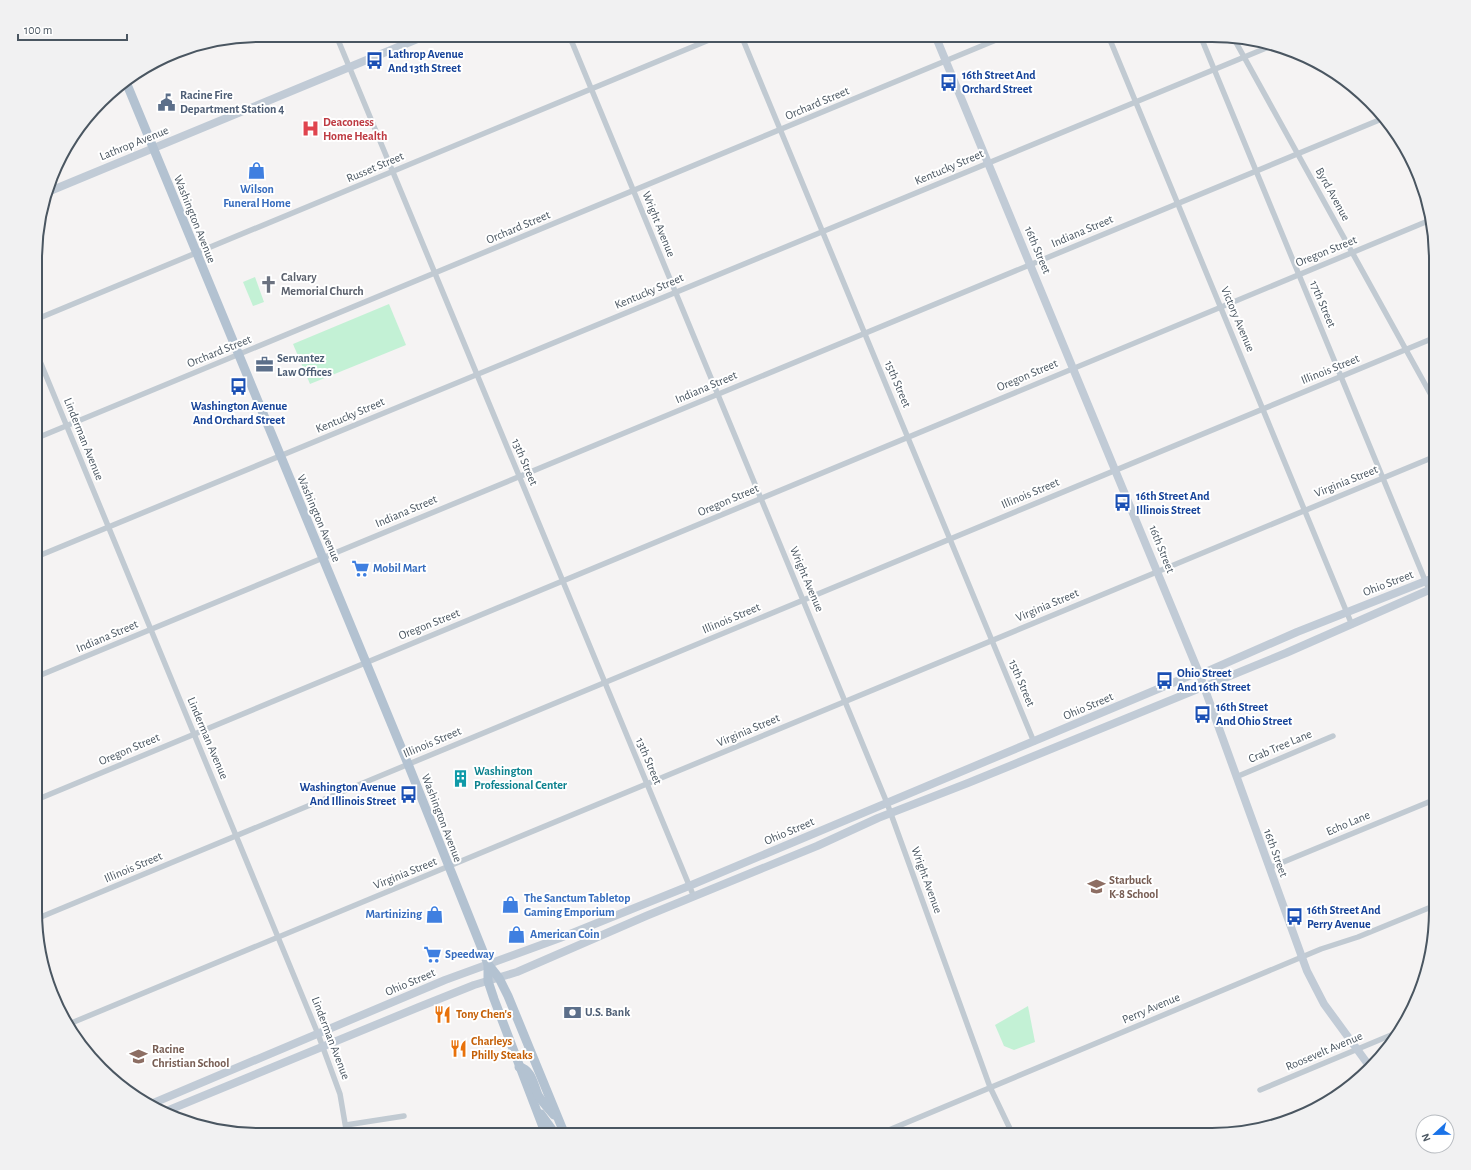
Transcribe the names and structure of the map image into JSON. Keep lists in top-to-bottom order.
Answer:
{
  "streets": {
    "main road": ["Washington Avenue"],
    "street": [
      "Orchard Street",
      "Lathrop Avenue",
      "Russet Street",
      "Kentucky Street",
      "Byrd Avenue",
      "Wright Avenue",
      "Indiana Street",
      "16th Street",
      "Oregon Street",
      "17th Street",
      "Victory Avenue",
      "Illinois Street",
      "15th Street",
      "Linderman Avenue",
      "13th Street",
      "Virginia Street",
      "Ohio Street",
      "Crab Tree Lane",
      "Echo Lane",
      "Perry Avenue",
      "Roosevelt Avenue"
    ]
  },
  "crossings": [
    ["Orchard Street", "Washington Avenue"],
    ["Orchard Street", "Wright Avenue"],
    ["Orchard Street", "16th Street"],
    ["Orchard Street", "15th Street"],
    ["Orchard Street", "Linderman Avenue"],
    ["Orchard Street", "13th Street"],
    ["Lathrop Avenue", "Washington Avenue"],
    ["Lathrop Avenue", "13th Street"],
    ["Russet Street", "Washington Avenue"],
    ["Russet Street", "Wright Avenue"],
    ["Russet Street", "13th Street"],
    ["Kentucky Street", "Byrd Avenue"],
    ["Kentucky Street", "Washington Avenue"],
    ["Kentucky Street", "Wright Avenue"],
    ["Kentucky Street", "16th Street"],
    ["Kentucky Street", "17th Street"],
    ["Kentucky Street", "Victory Avenue"],
    ["Kentucky Street", "15th Street"],
    ["Kentucky Street", "Linderman Avenue"],
    ["Kentucky Street", "13th Street"],
    ["Byrd Avenue", "Indiana Street"],
    ["Byrd Avenue", "Oregon Street"],
    ["Byrd Avenue", "Illinois Street"],
    ["Washington Avenue", "Indiana Street"],
    ["Washington Avenue", "Oregon Street"],
    ["Washington Avenue", "Illinois Street"],
    ["Washington Avenue", "Virginia Street"],
    ["Washington Avenue", "Ohio Street"],
    ["Wright Avenue", "Indiana Street"],
    ["Wright Avenue", "Oregon Street"],
    ["Wright Avenue", "Illinois Street"],
    ["Wright Avenue", "Virginia Street"],
    ["Wright Avenue", "Ohio Street"],
    ["Wright Avenue", "Perry Avenue"],
    ["Indiana Street", "16th Street"],
    ["Indiana Street", "17th Street"],
    ["Indiana Street", "Victory Avenue"],
    ["Indiana Street", "15th Street"],
    ["Indiana Street", "Linderman Avenue"],
    ["Indiana Street", "13th Street"],
    ["16th Street", "Oregon Street"],
    ["16th Street", "Illinois Street"],
    ["16th Street", "Virginia Street"],
    ["16th Street", "Ohio Street"],
    ["16th Street", "Crab Tree Lane"],
    ["16th Street", "Echo Lane"],
    ["16th Street", "Perry Avenue"],
    ["16th Street", "Roosevelt Avenue"],
    ["Oregon Street", "17th Street"],
    ["Oregon Street", "Victory Avenue"],
    ["Oregon Street", "15th Street"],
    ["Oregon Street", "Linderman Avenue"],
    ["Oregon Street", "13th Street"],
    ["17th Street", "Illinois Street"],
    ["17th Street", "Virginia Street"],
    ["17th Street", "Ohio Street"],
    ["Victory Avenue", "Illinois Street"],
    ["Victory Avenue", "Virginia Street"],
    ["Victory Avenue", "Ohio Street"],
    ["Illinois Street", "15th Street"],
    ["Illinois Street", "Linderman Avenue"],
    ["Illinois Street", "13th Street"],
    ["15th Street", "Virginia Street"],
    ["15th Street", "Ohio Street"],
    ["Linderman Avenue", "Virginia Street"],
    ["Linderman Avenue", "Ohio Street"],
    ["13th Street", "Virginia Street"],
    ["13th Street", "Ohio Street"]
  ],
  "places": {
    "bus stop": [
      "Lathrop Avenue And 13th Street",
      "16th Street And Orchard Street",
      "Washington Avenue And Orchard Street",
      "16th Street And Illinois Street",
      "Ohio Street And 16th Street",
      "16th Street And Ohio Street",
      "Washington Avenue And Illinois Street",
      "16th Street And Perry Avenue"
    ],
    "public building": ["Racine Fire Department Station 4"],
    "hospital": ["Deaconess Home Health"],
    "shop": [
      "Wilson Funeral Home",
      "The Sanctum Tabletop Gaming Emporium",
      "Martinizing",
      "American Coin"
    ],
    "church": ["Calvary Memorial Church"],
    "office": ["Servantez Law Offices"],
    "supermarket": ["Mobil Mart", "Speedway"],
    "building": ["Washington Professional Center"],
    "school or university": ["Starbuck K-8 School", "Racine Christian School"],
    "bank": ["U.S. Bank"],
    "restaurant": ["Tony Chen's", "Charleys Philly Steaks"]
  },
  "scale_bar": "100 m",
  "north": "left"
}
